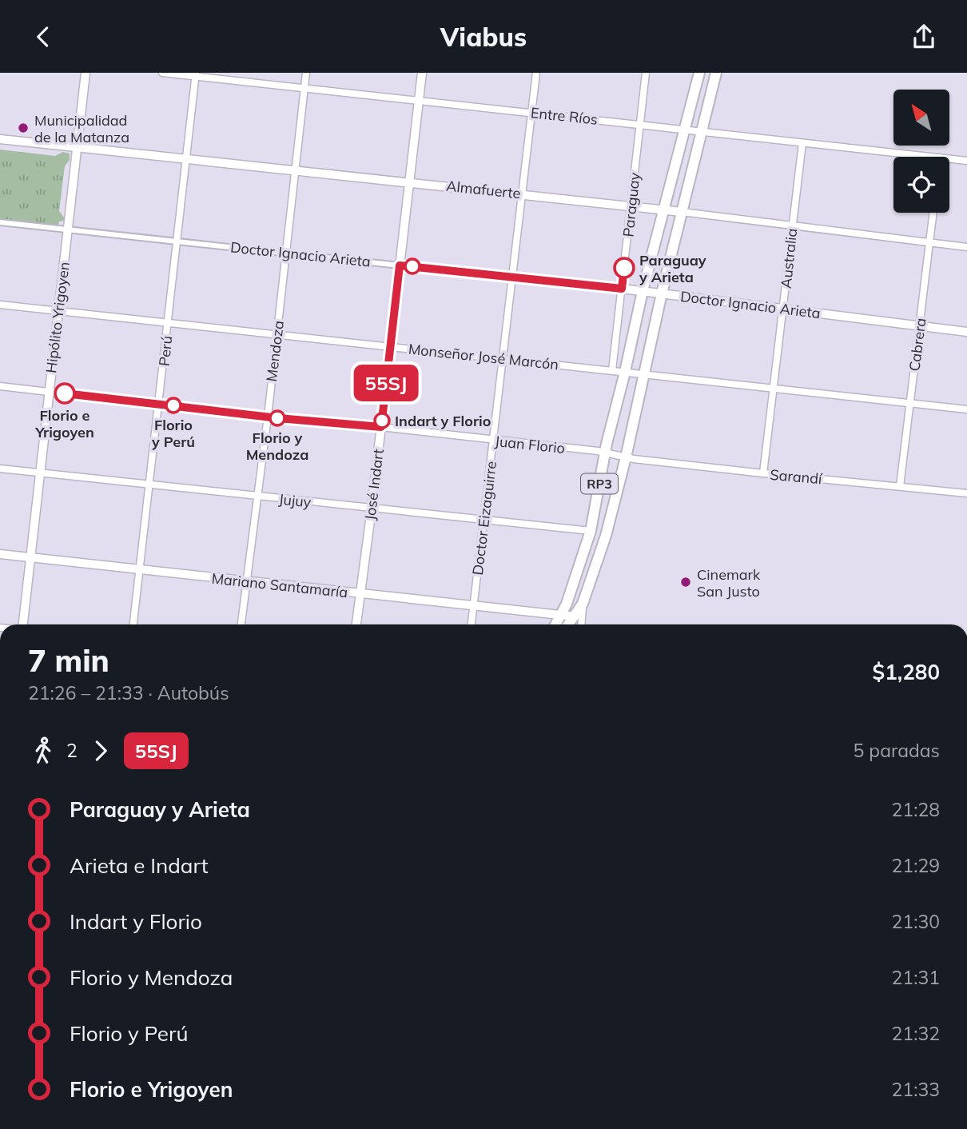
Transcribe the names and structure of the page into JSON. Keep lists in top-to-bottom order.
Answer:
{
  "streets": {
    "main road": ["RP3"],
    "street": [
      "Entre Ríos",
      "Almafuerte",
      "Paraguay",
      "Doctor Ignacio Arieta",
      "Australia",
      "Hipólito Yrigoyen",
      "Cabrera",
      "Perú",
      "Mendoza",
      "Monseñor José Marcón",
      "Juan Florio",
      "Sarandí",
      "José Indart",
      "Jujuy",
      "Doctor Eizaguirre",
      "Mariano Santamaría"
    ]
  },
  "crossings": [
    ["Entre Ríos", "Paraguay"],
    ["Entre Ríos", "Australia"],
    ["Entre Ríos", "Perú"],
    ["Entre Ríos", "Mendoza"],
    ["Entre Ríos", "RP3"],
    ["Entre Ríos", "José Indart"],
    ["Entre Ríos", "Doctor Eizaguirre"],
    ["Almafuerte", "Paraguay"],
    ["Almafuerte", "Australia"],
    ["Almafuerte", "Hipólito Yrigoyen"],
    ["Almafuerte", "Cabrera"],
    ["Almafuerte", "Perú"],
    ["Almafuerte", "Mendoza"],
    ["Almafuerte", "RP3"],
    ["Almafuerte", "José Indart"],
    ["Almafuerte", "Doctor Eizaguirre"],
    ["Paraguay", "Doctor Ignacio Arieta"],
    ["Paraguay", "Monseñor José Marcón"],
    ["Doctor Ignacio Arieta", "Australia"],
    ["Doctor Ignacio Arieta", "Hipólito Yrigoyen"],
    ["Doctor Ignacio Arieta", "Cabrera"],
    ["Doctor Ignacio Arieta", "Perú"],
    ["Doctor Ignacio Arieta", "Mendoza"],
    ["Doctor Ignacio Arieta", "RP3"],
    ["Doctor Ignacio Arieta", "José Indart"],
    ["Doctor Ignacio Arieta", "Doctor Eizaguirre"],
    ["Australia", "Monseñor José Marcón"],
    ["Australia", "Sarandí"],
    ["Hipólito Yrigoyen", "Monseñor José Marcón"],
    ["Hipólito Yrigoyen", "Juan Florio"],
    ["Hipólito Yrigoyen", "Jujuy"],
    ["Hipólito Yrigoyen", "Mariano Santamaría"],
    ["Cabrera", "Monseñor José Marcón"],
    ["Cabrera", "Sarandí"],
    ["Perú", "Monseñor José Marcón"],
    ["Perú", "Juan Florio"],
    ["Perú", "Jujuy"],
    ["Perú", "Mariano Santamaría"],
    ["Mendoza", "Monseñor José Marcón"],
    ["Mendoza", "Juan Florio"],
    ["Mendoza", "Jujuy"],
    ["Mendoza", "Mariano Santamaría"],
    ["Monseñor José Marcón", "RP3"],
    ["Monseñor José Marcón", "José Indart"],
    ["Monseñor José Marcón", "Doctor Eizaguirre"],
    ["Juan Florio", "Sarandí"],
    ["Juan Florio", "RP3"],
    ["Juan Florio", "José Indart"],
    ["Juan Florio", "Doctor Eizaguirre"],
    ["Sarandí", "RP3"],
    ["RP3", "Jujuy"],
    ["RP3", "Mariano Santamaría"],
    ["José Indart", "Jujuy"],
    ["José Indart", "Mariano Santamaría"],
    ["Jujuy", "Doctor Eizaguirre"],
    ["Doctor Eizaguirre", "Mariano Santamaría"]
  ],
  "places": [
    "Municipalidad de la Matanza",
    "Paraguay y Arieta",
    "Florio e Yrigoyen",
    "Florio y Perú",
    "Florio y Mendoza",
    "Indart y Florio",
    "Cinemark San Justo"
  ],
  "lines": ["bus line 55SJ"],
  "north": "top left",
  "page": {
    "header": "Viabus",
    "on_map": "55SJ",
    "heading": ["7 min", "21:26 – 21:33 · Autobús", "$1,280"],
    "legs": ["2", "55SJ", "5 paradas"],
    "list": [
      {
        "name": "Paraguay y Arieta",
        "value": "21:28"
      },
      {
        "name": "Arieta e Indart",
        "value": "21:29"
      },
      {
        "name": "Indart y Florio",
        "value": "21:30"
      },
      {
        "name": "Florio y Mendoza",
        "value": "21:31"
      },
      {
        "name": "Florio y Perú",
        "value": "21:32"
      },
      {
        "name": "Florio e Yrigoyen",
        "value": "21:33"
      }
    ]
  }
}
